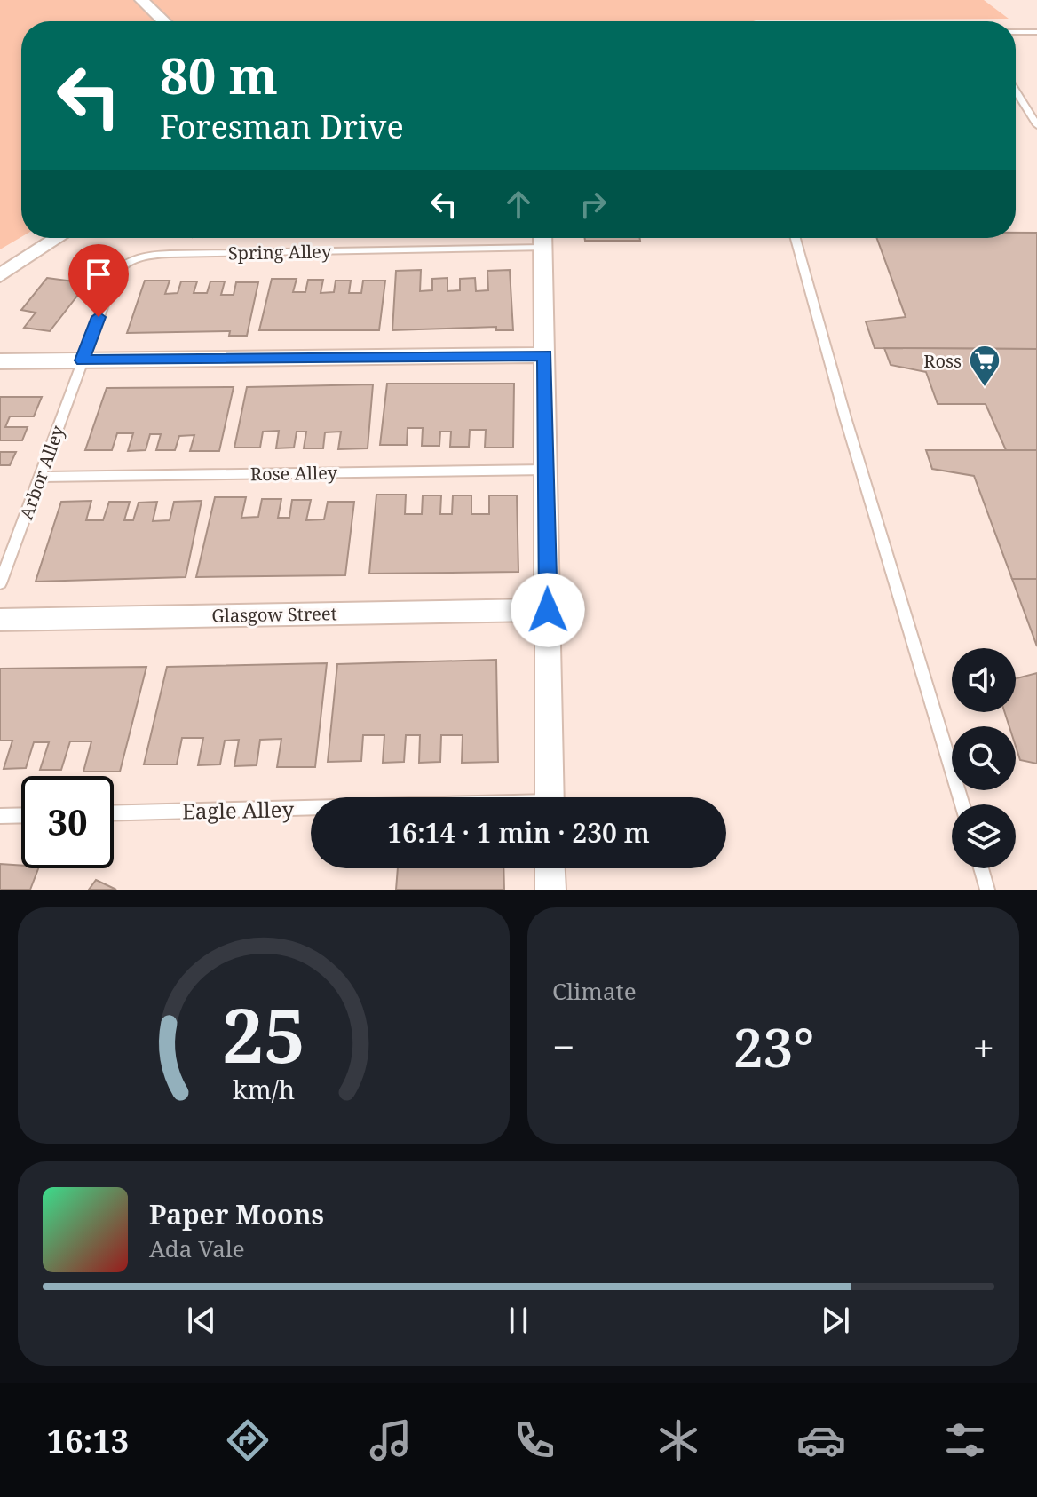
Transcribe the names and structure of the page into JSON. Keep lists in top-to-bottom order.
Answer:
{
  "streets": {
    "street": ["Glasgow Street"],
    "lane": [
      "Spring Alley",
      "Arbor Alley",
      "Rose Alley",
      "Eagle Alley"
    ]
  },
  "crossings": [
    ["Spring Alley", "Arbor Alley"],
    ["Arbor Alley", "Rose Alley"]
  ],
  "places": {
    "supermarket": ["Ross"]
  },
  "page": {
    "turn": ["80 m", "Foresman Drive"],
    "limit": "30",
    "trip": "16:14 · 1 min · 230 m",
    "tile": "Climate",
    "heat": ["−", "23°", "+"],
    "song": ["Paper Moons", "Ada Vale"],
    "tabs": "16:13",
    "gauge": ["25", "km/h"]
  }
}
